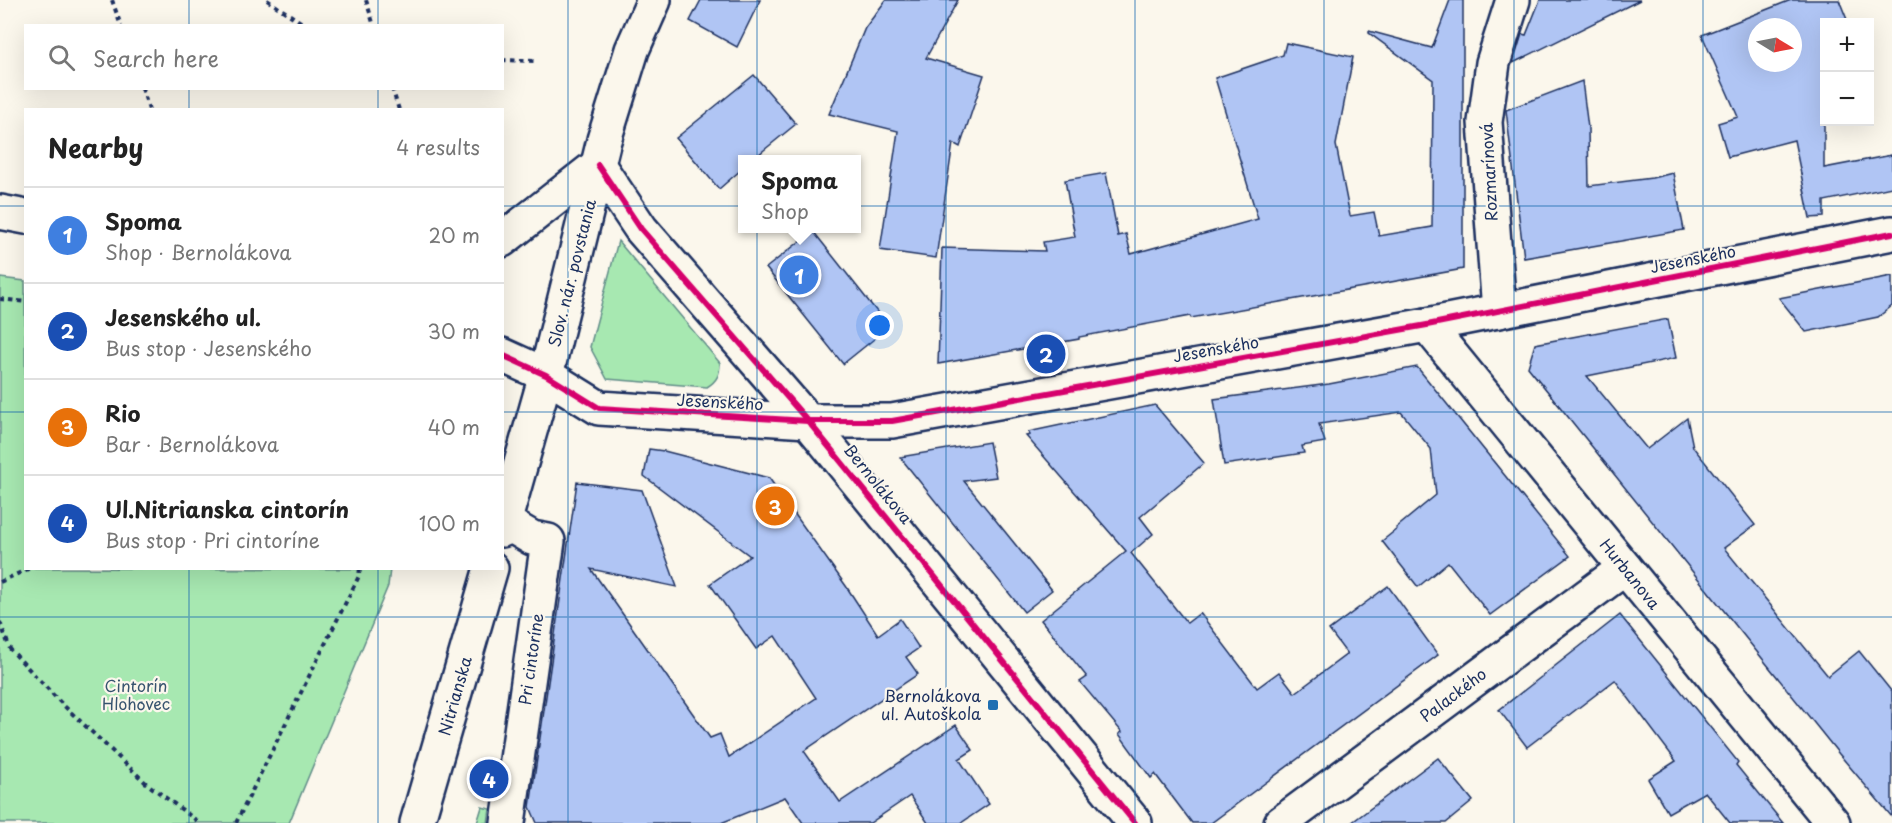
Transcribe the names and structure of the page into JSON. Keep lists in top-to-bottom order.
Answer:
{
  "streets": {
    "street": [
      "Rozmarínová",
      "Jesenského",
      "Slov. nár. povstania",
      "Bernolákova",
      "Hurbanova",
      "Pri cintoríne",
      "Palackého",
      "Nitrianska"
    ]
  },
  "crossings": [
    ["Rozmarínová", "Jesenského"],
    ["Jesenského", "Slov. nár. povstania"],
    ["Jesenského", "Bernolákova"],
    ["Jesenského", "Hurbanova"],
    ["Slov. nár. povstania", "Bernolákova"],
    ["Hurbanova", "Palackého"]
  ],
  "parks": ["Cintorín Hlohovec"],
  "places": {
    "transit": ["Bernolákova ul. Autoškola"]
  },
  "north": "right",
  "page": {
    "map_buttons": ["+", "−"],
    "search": "Search here",
    "heading": ["Nearby", "4 results"],
    "popup": ["Spoma", "Shop"],
    "list": [
      {
        "mark": "1",
        "name": "Spoma",
        "note": "Shop · Bernolákova",
        "value": "20 m"
      },
      {
        "mark": "2",
        "name": "Jesenského ul.",
        "note": "Bus stop · Jesenského",
        "value": "30 m"
      },
      {
        "mark": "3",
        "name": "Rio",
        "note": "Bar · Bernolákova",
        "value": "40 m"
      },
      {
        "mark": "4",
        "name": "Ul.Nitrianska cintorín",
        "note": "Bus stop · Pri cintoríne",
        "value": "100 m"
      }
    ],
    "pins": [
      "1",
      "2",
      "3",
      "4"
    ]
  }
}
